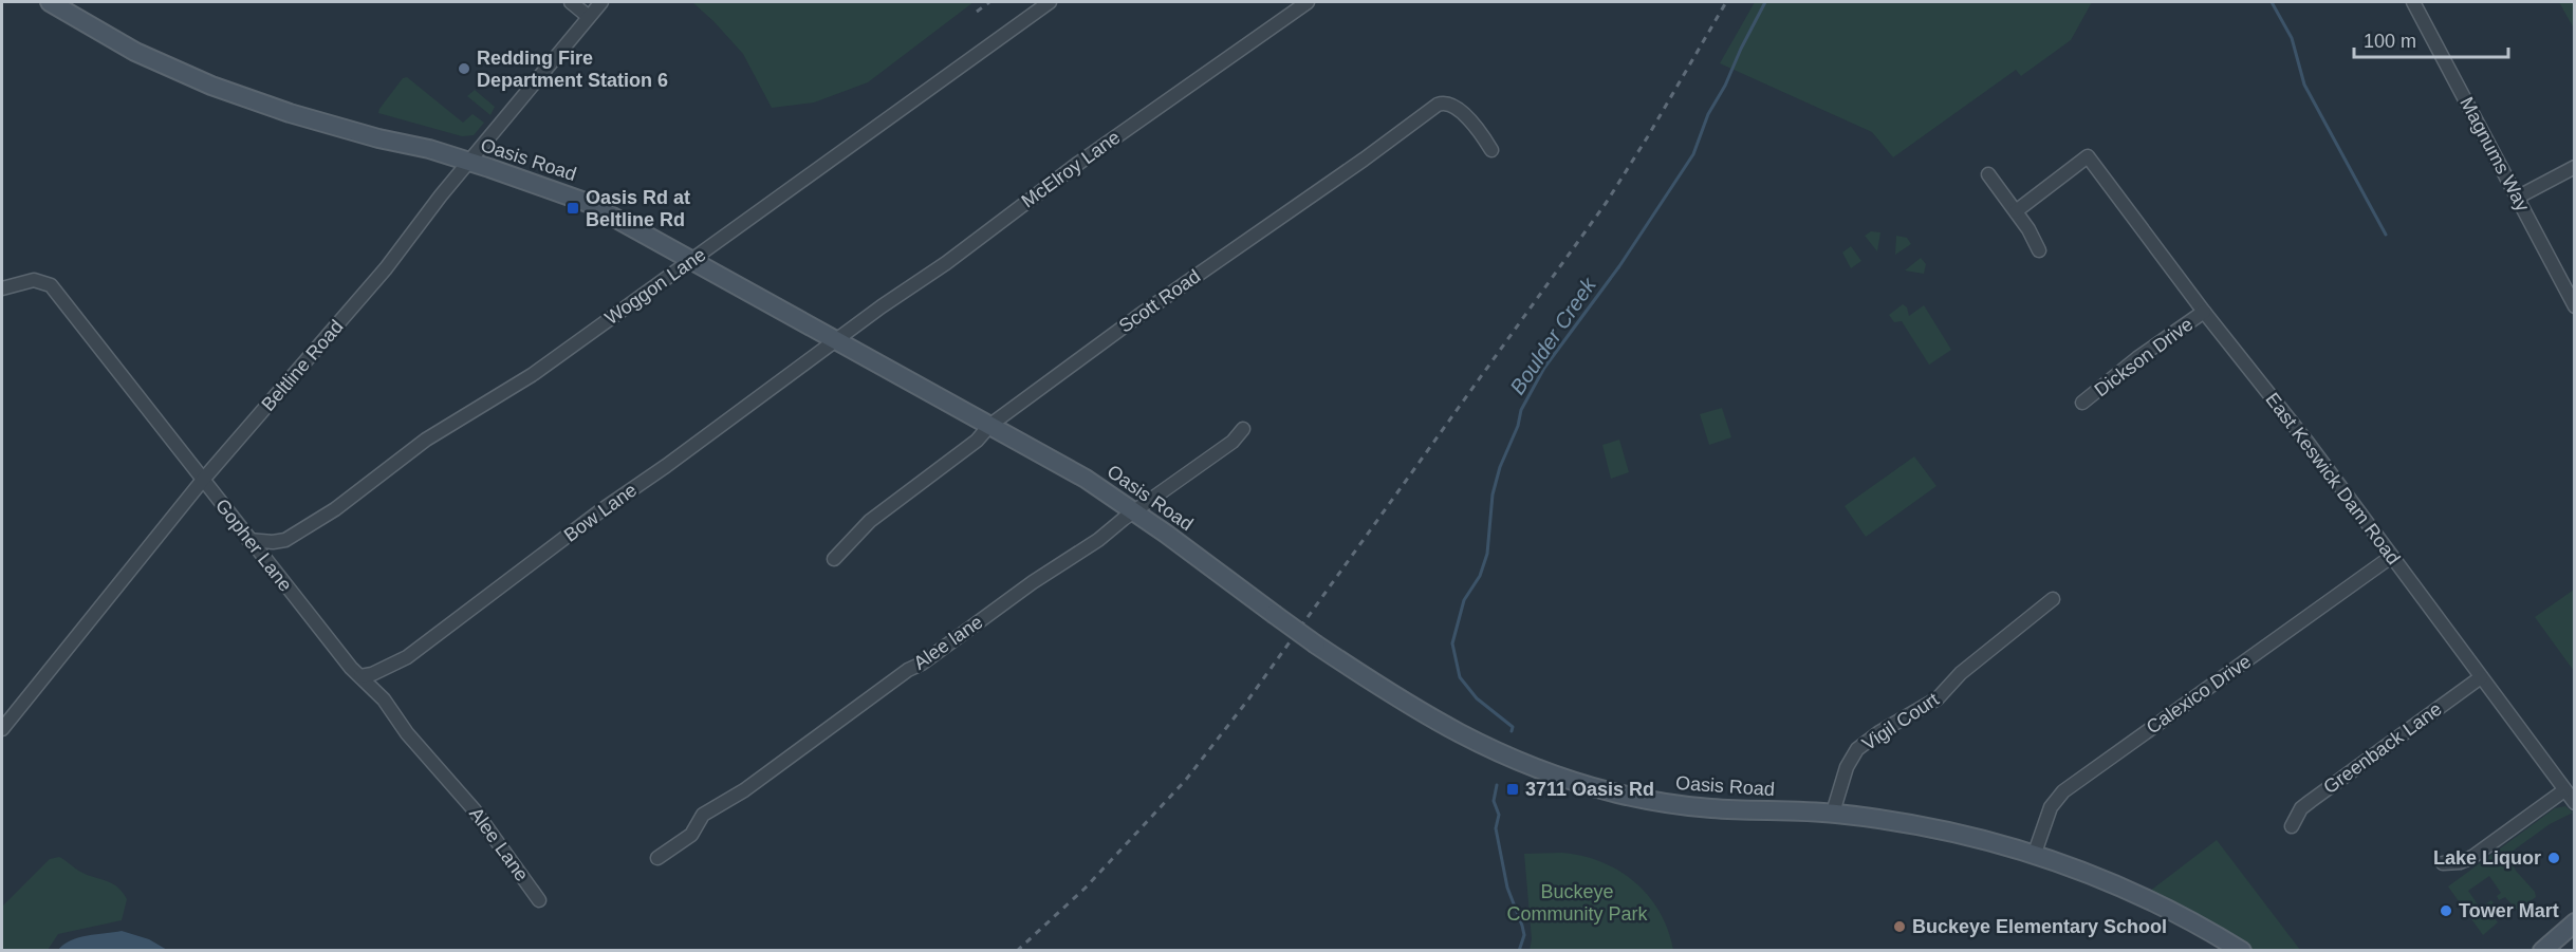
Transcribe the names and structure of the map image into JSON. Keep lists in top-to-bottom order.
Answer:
{
  "streets": {
    "main road": ["Oasis Road"],
    "street": [
      "Magnums Way",
      "McElroy Lane",
      "Woggon Lane",
      "Scott Road",
      "Dickson Drive",
      "Beltline Road",
      "East Keswick Dam Road",
      "Bow Lane",
      "Gopher Lane",
      "Alee lane",
      "Calexico Drive",
      "Vigil Court",
      "Greenback Lane",
      "Alee Lane"
    ]
  },
  "crossings": [
    ["Oasis Road", "McElroy Lane"],
    ["Oasis Road", "Woggon Lane"],
    ["Oasis Road", "Scott Road"],
    ["Oasis Road", "Beltline Road"],
    ["Oasis Road", "Bow Lane"],
    ["Oasis Road", "Alee lane"],
    ["Oasis Road", "Calexico Drive"],
    ["Oasis Road", "Vigil Court"],
    ["McElroy Lane", "Bow Lane"],
    ["Woggon Lane", "Gopher Lane"],
    ["Dickson Drive", "East Keswick Dam Road"],
    ["Beltline Road", "Gopher Lane"],
    ["East Keswick Dam Road", "Calexico Drive"],
    ["East Keswick Dam Road", "Greenback Lane"],
    ["Bow Lane", "Gopher Lane"],
    ["Gopher Lane", "Alee Lane"]
  ],
  "water": ["Boulder Creek"],
  "parks": ["Buckeye Community Park"],
  "places": {
    "other": [
      "Redding Fire Department Station 6",
      "Lake Liquor",
      "Tower Mart",
      "Buckeye Elementary School"
    ],
    "transit": ["Oasis Rd at Beltline Rd", "3711 Oasis Rd"]
  },
  "scale_bar": "100 m"
}
